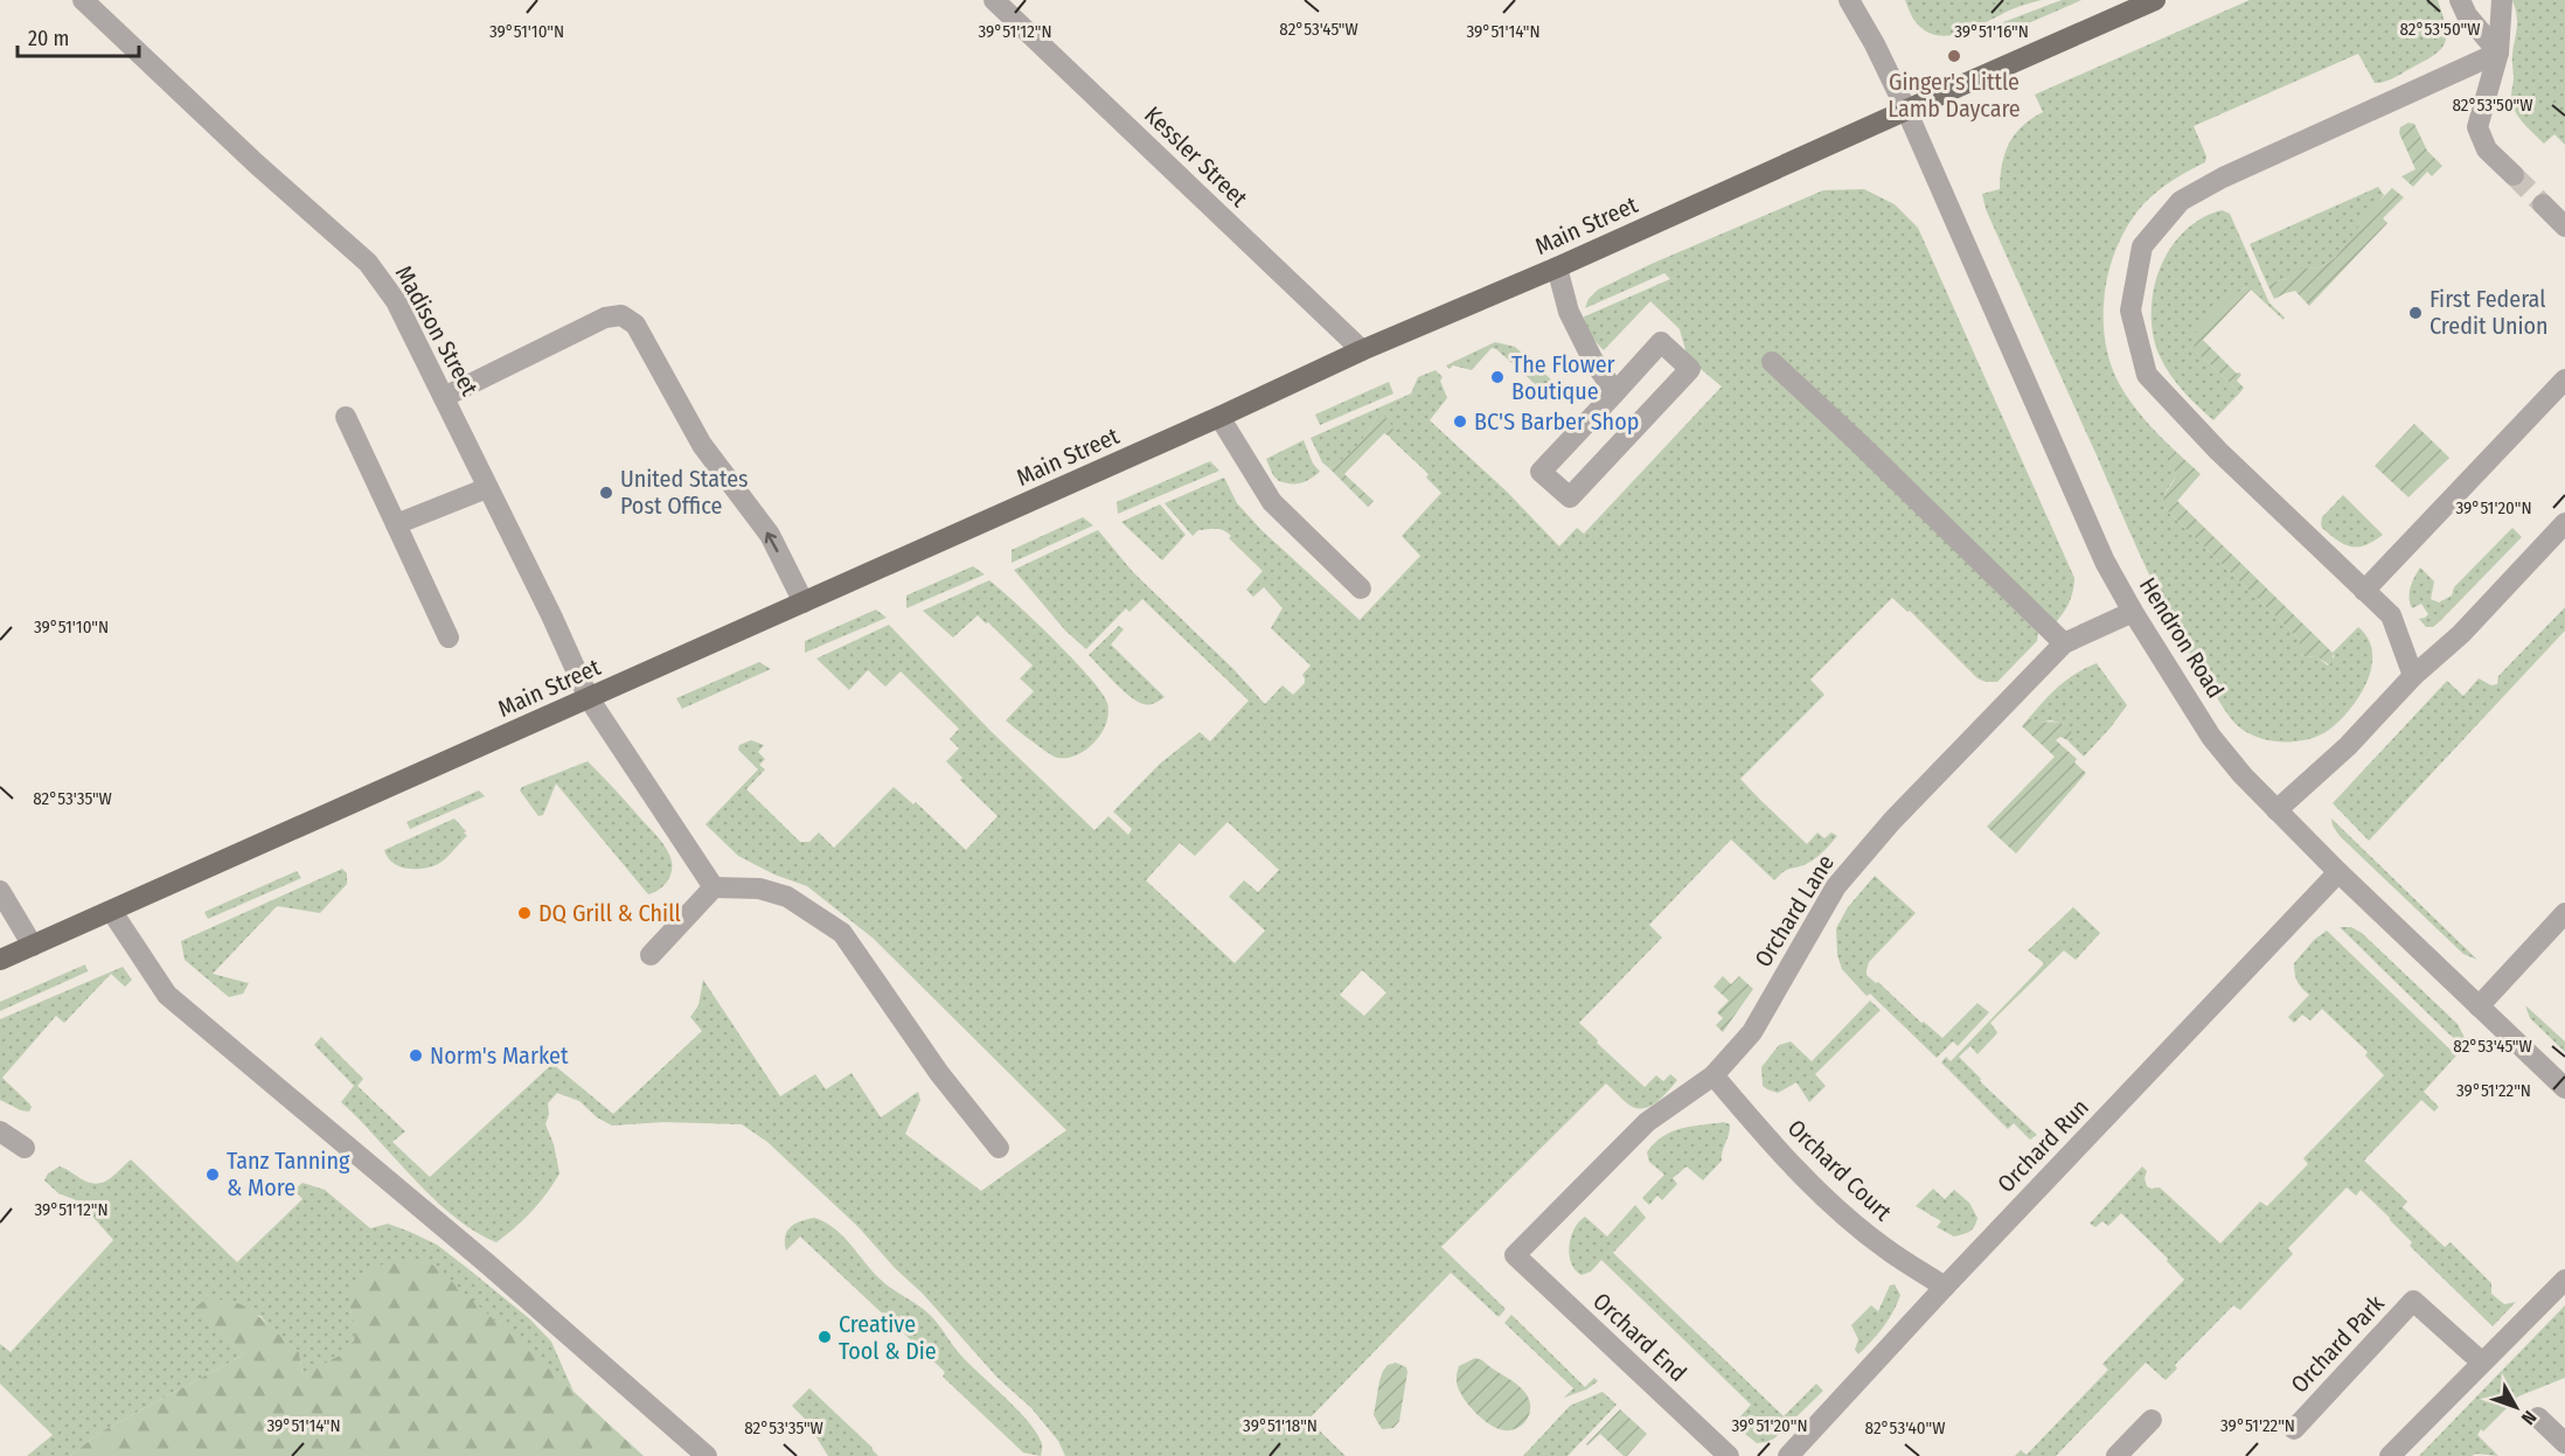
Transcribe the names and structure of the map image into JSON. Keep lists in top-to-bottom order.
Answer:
{
  "streets": {
    "main road": ["Main Street"],
    "street": [
      "Kessler Street",
      "Madison Street",
      "Hendron Road",
      "Orchard Lane",
      "Orchard Run",
      "Orchard Court",
      "Orchard End",
      "Orchard Park"
    ]
  },
  "crossings": [
    ["Kessler Street", "Main Street"],
    ["Main Street", "Madison Street"],
    ["Main Street", "Hendron Road"],
    ["Hendron Road", "Orchard Lane"],
    ["Hendron Road", "Orchard Run"],
    ["Orchard Lane", "Orchard Court"],
    ["Orchard Lane", "Orchard End"],
    ["Orchard Run", "Orchard Court"]
  ],
  "places": [
    "Ginger's Little Lamb Daycare",
    "First Federal Credit Union",
    "The Flower Boutique",
    "BC'S Barber Shop",
    "United States Post Office",
    "DQ Grill & Chill",
    "Norm's Market",
    "Tanz Tanning & More",
    "Creative Tool & Die"
  ],
  "scale_bar": "20 m",
  "north": "bottom right",
  "coordinates": [
    "82°53'45\"W",
    "82°53'50\"W",
    "39°51'10\"N",
    "39°51'12\"N",
    "39°51'14\"N",
    "39°51'16\"N",
    "39°51'20\"N",
    "82°53'35\"W",
    "39°51'22\"N",
    "39°51'18\"N",
    "82°53'40\"W"
  ]
}
